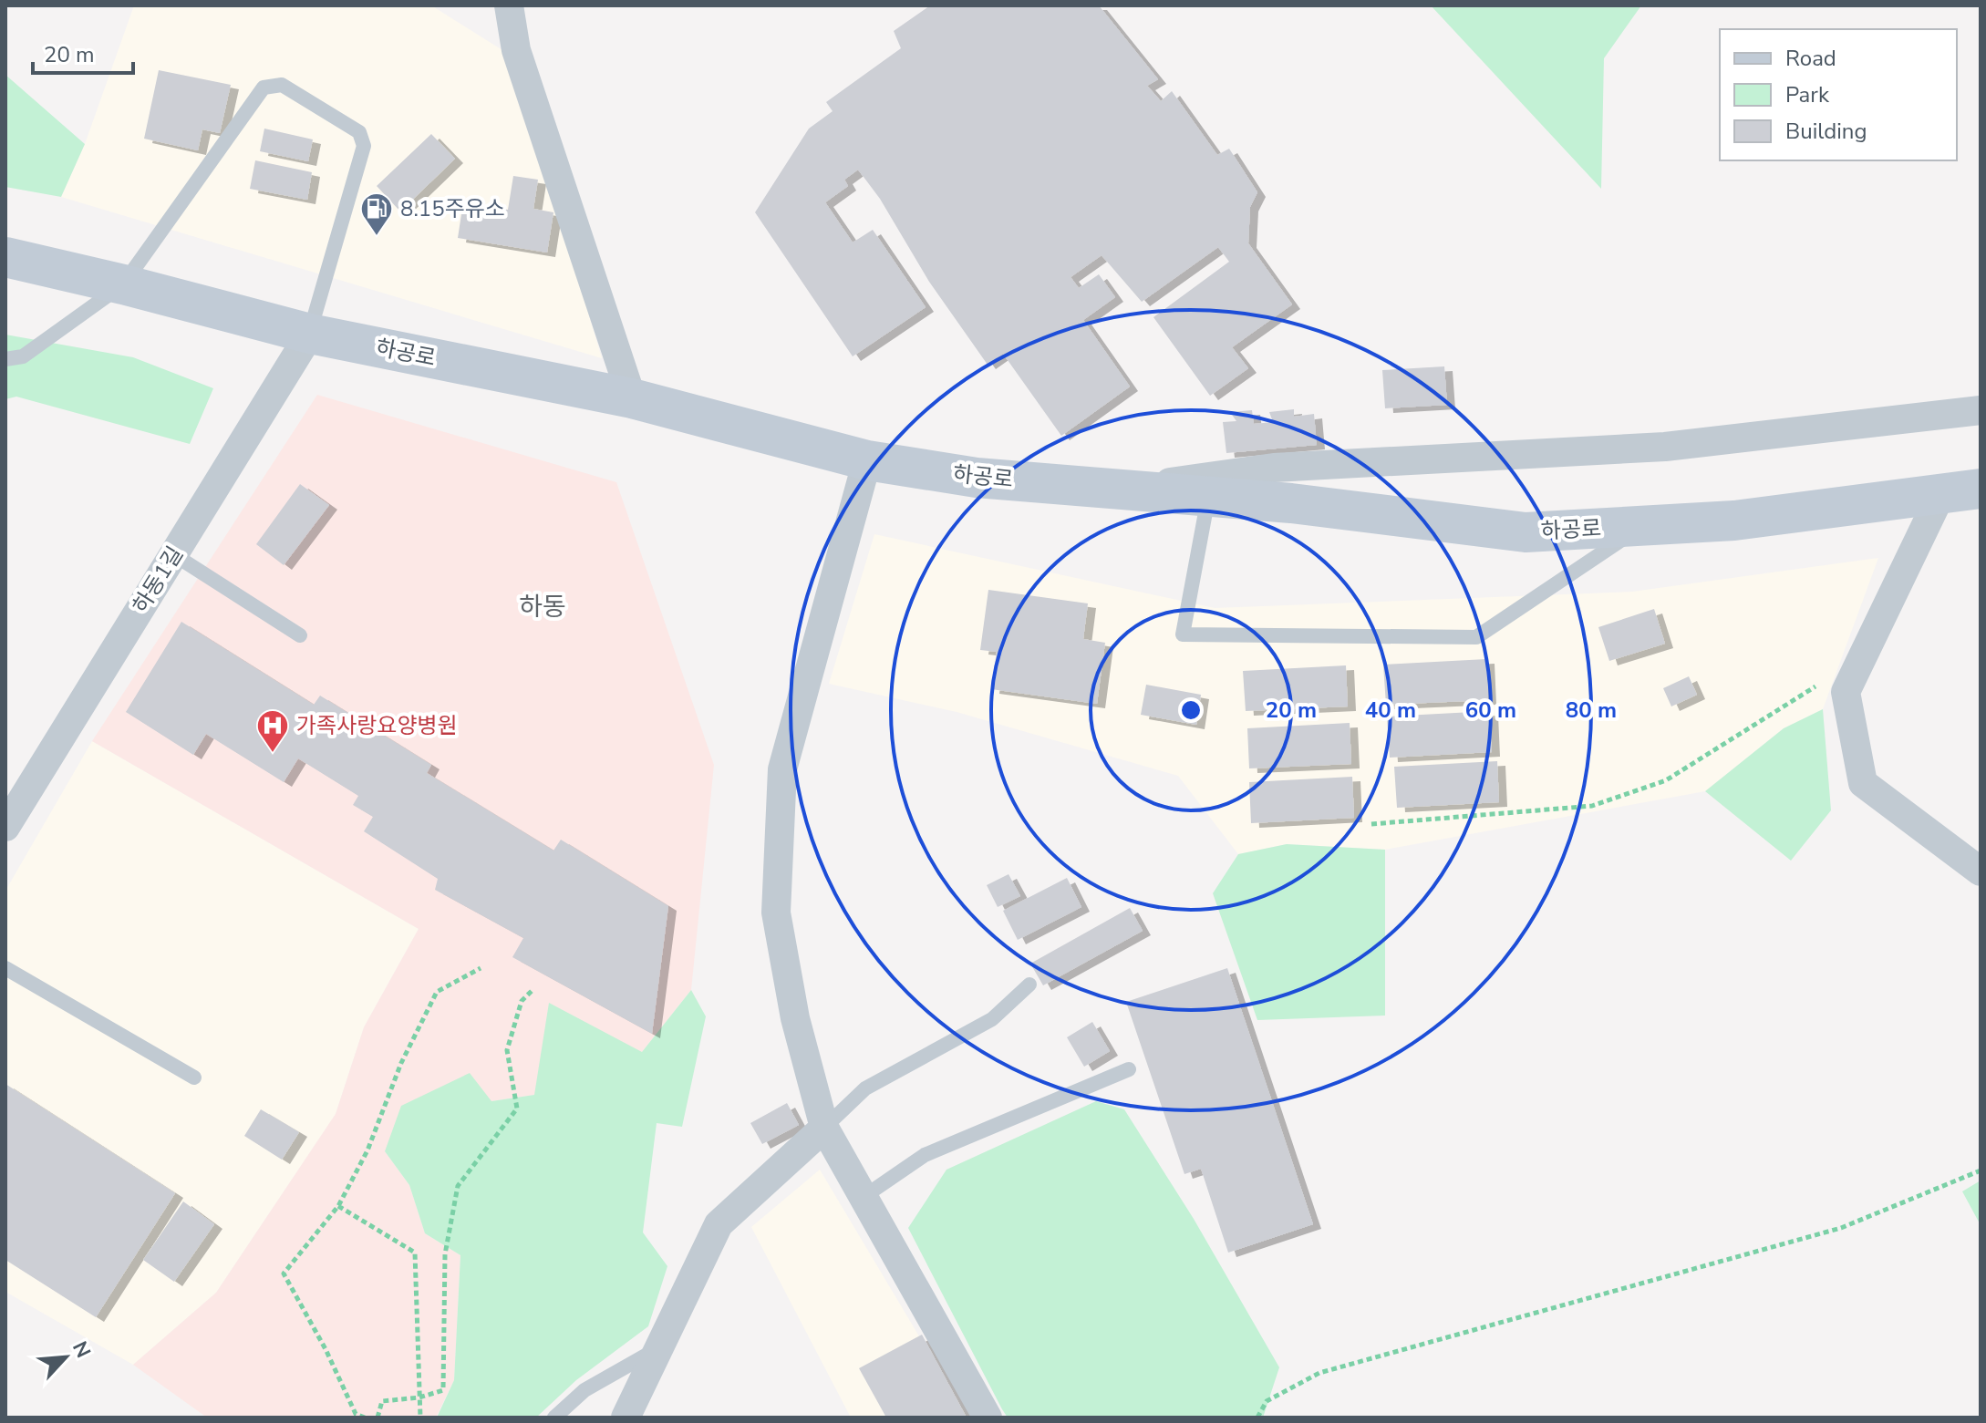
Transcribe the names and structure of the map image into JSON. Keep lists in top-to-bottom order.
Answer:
{
  "streets": {
    "main road": ["하공로"],
    "street": ["하동1길"]
  },
  "crossings": [
    ["하공로", "하동1길"]
  ],
  "districts": ["하동"],
  "places": {
    "fuel station": ["8.15주유소"],
    "hospital": ["가족사랑요양병원"]
  },
  "legend": ["Road", "Park", "Building"],
  "scale_bar": "20 m",
  "north": "top right",
  "rings": [
    "20 m",
    "40 m",
    "60 m",
    "80 m"
  ]
}
